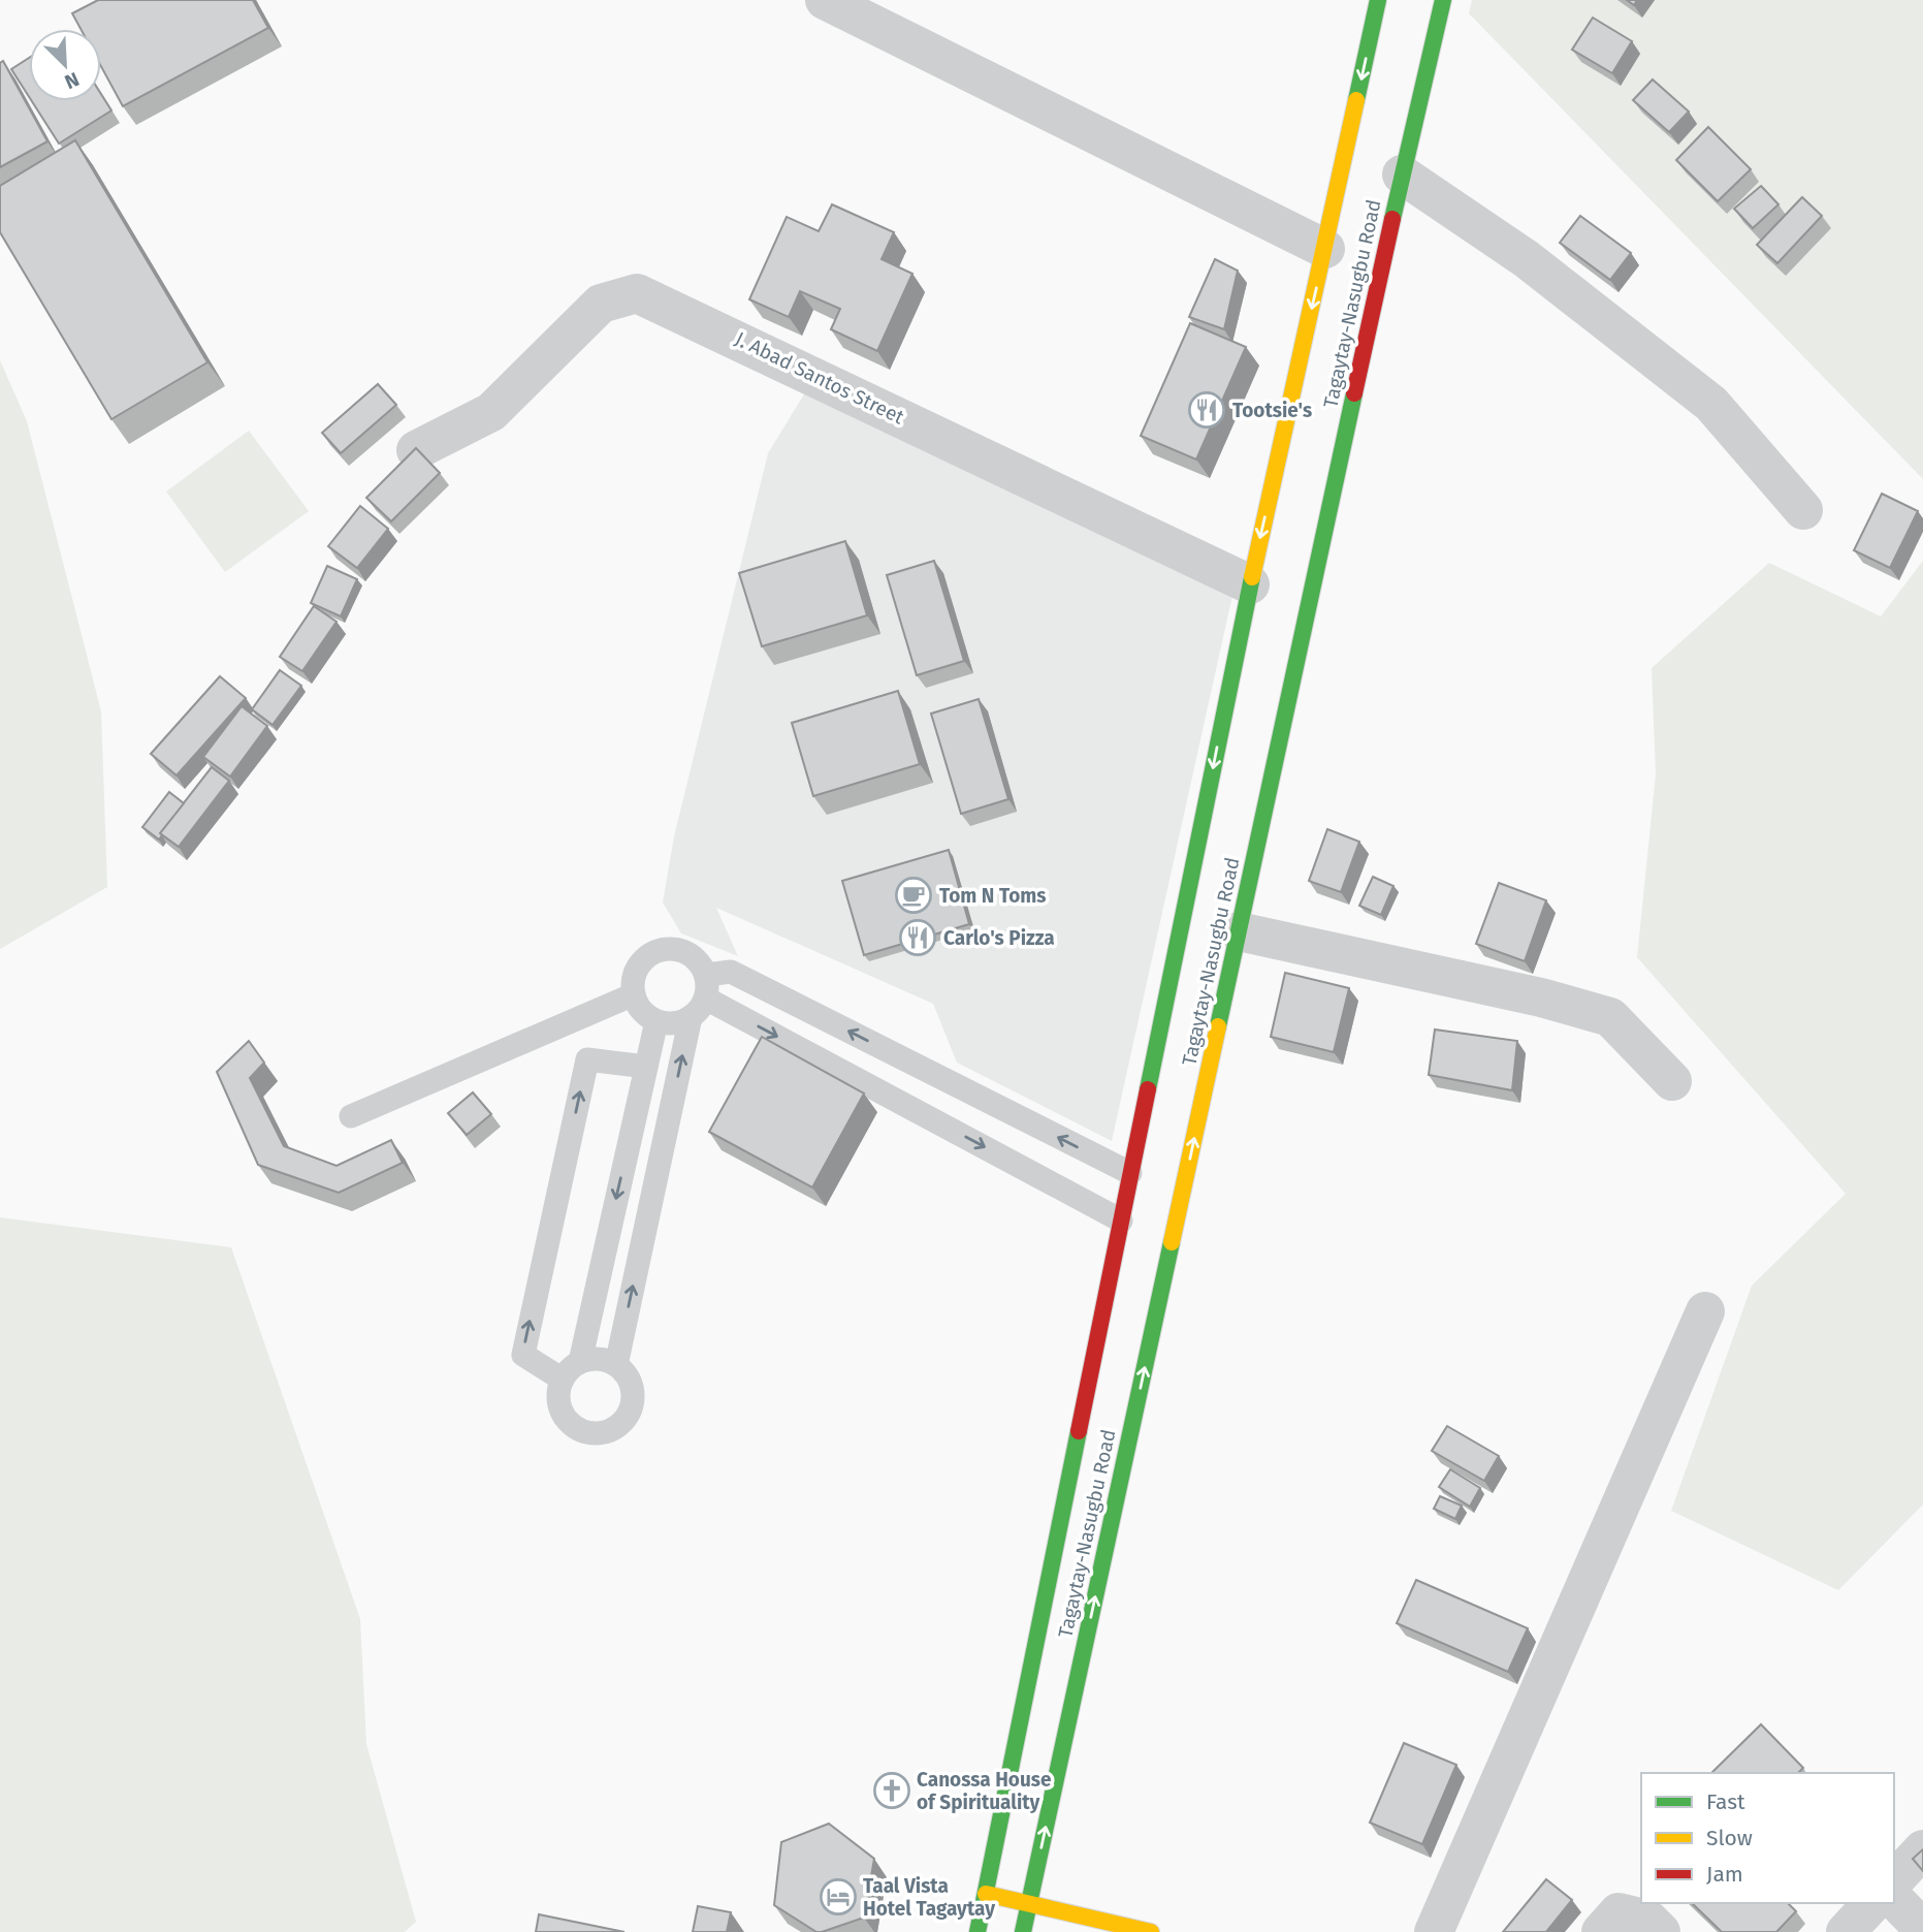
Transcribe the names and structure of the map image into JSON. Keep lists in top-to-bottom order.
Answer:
{
  "streets": {
    "main road": ["Tagaytay-Nasugbu Road"],
    "street": ["J. Abad Santos Street"]
  },
  "crossings": [
    ["Tagaytay-Nasugbu Road", "J. Abad Santos Street"]
  ],
  "places": {
    "restaurant": ["Tootsie's", "Carlo's Pizza"],
    "cafe": ["Tom N Toms"],
    "church": ["Canossa House of Spirituality"],
    "hotel": ["Taal Vista Hotel Tagaytay"]
  },
  "legend": ["Fast", "Slow", "Jam"],
  "north": "bottom right"
}
